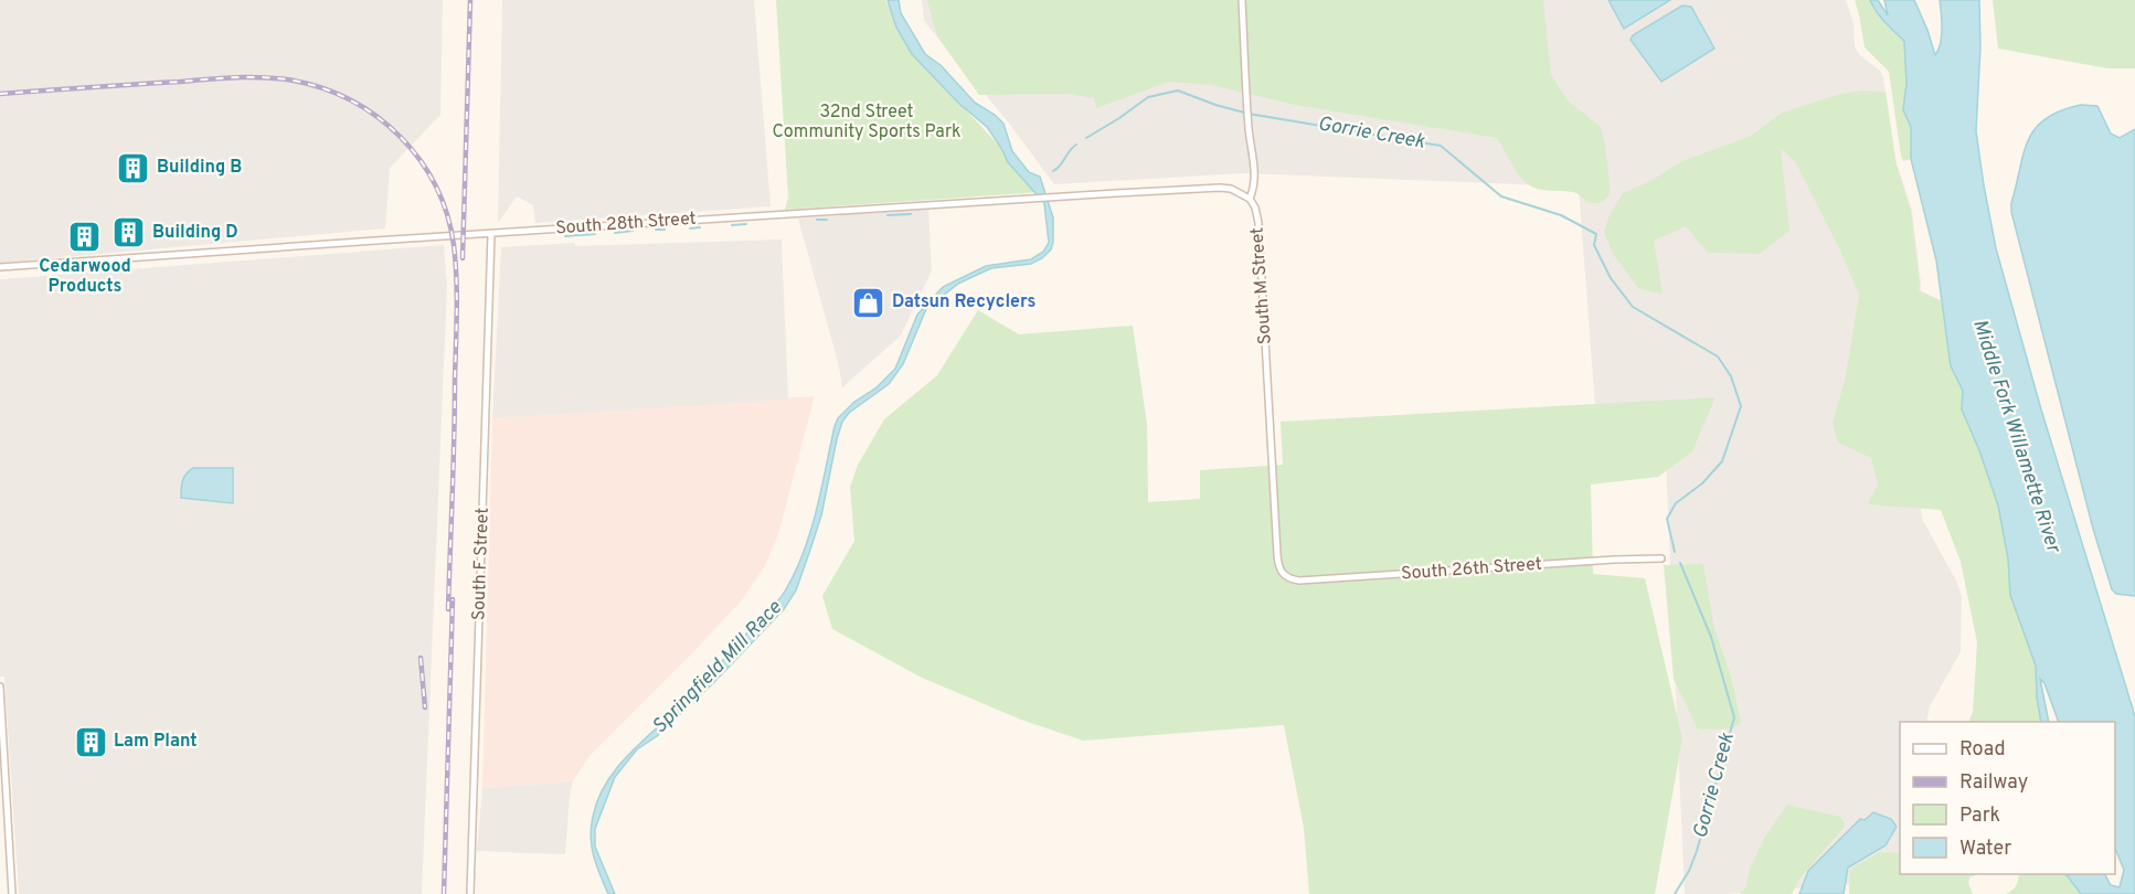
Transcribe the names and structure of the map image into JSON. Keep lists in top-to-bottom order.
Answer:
{
  "streets": {
    "street": [
      "South 28th Street",
      "South M Street",
      "South F Street",
      "South 26th Street"
    ]
  },
  "crossings": [
    ["South 28th Street", "South M Street"],
    ["South 28th Street", "South F Street"],
    ["South M Street", "South 26th Street"]
  ],
  "water": ["Gorrie Creek", "Middle Fork Willamette River", "Springfield Mill Race"],
  "parks": ["32nd Street Community Sports Park"],
  "places": {
    "building": [
      "Building B",
      "Building D",
      "Cedarwood Products",
      "Lam Plant"
    ],
    "shop": ["Datsun Recyclers"]
  },
  "legend": [
    "Road",
    "Railway",
    "Park",
    "Water"
  ]
}
